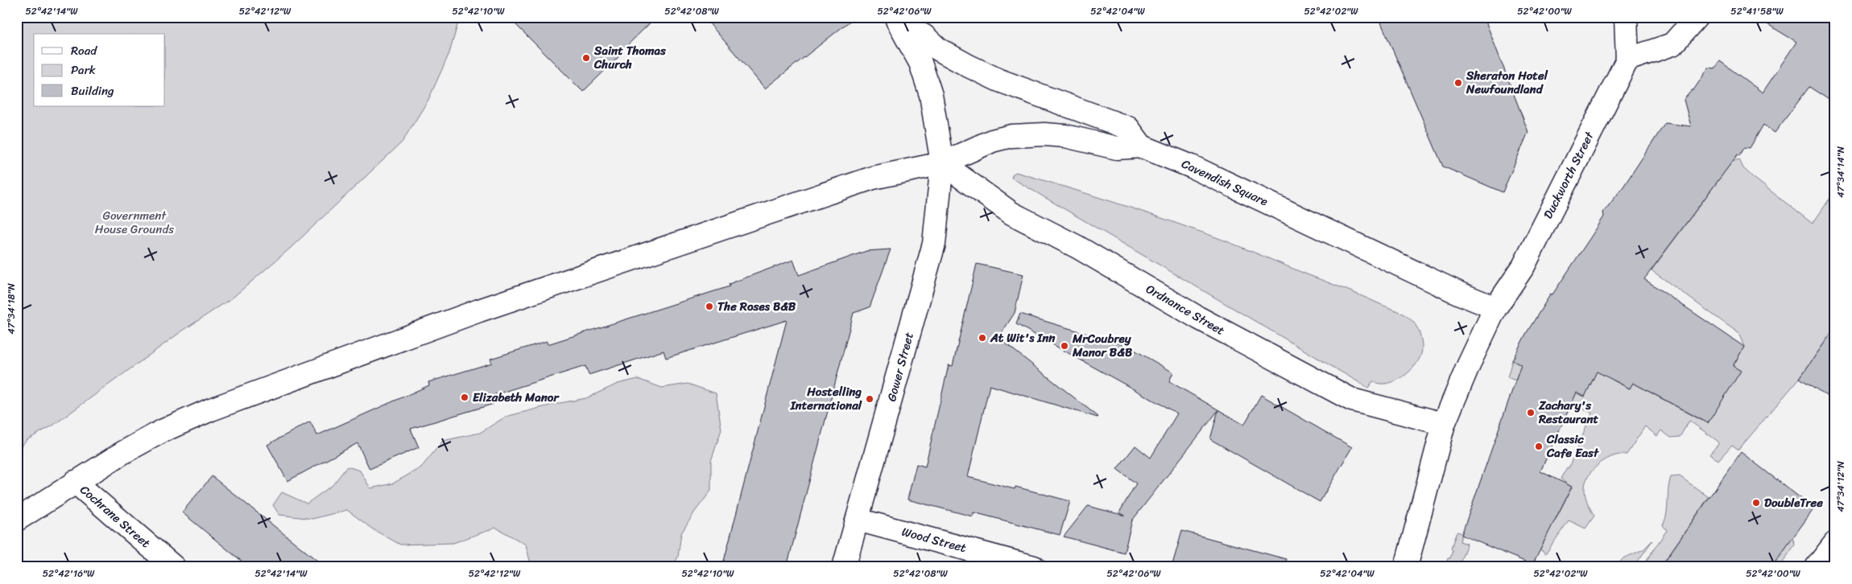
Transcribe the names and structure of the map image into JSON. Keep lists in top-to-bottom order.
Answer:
{
  "streets": {
    "main road": [
      "Duckworth Street",
      "Cavendish Square",
      "Ordnance Street",
      "Gower Street",
      "Cochrane Street",
      "Wood Street"
    ]
  },
  "crossings": [
    ["Duckworth Street", "Cavendish Square"],
    ["Duckworth Street", "Ordnance Street"],
    ["Cavendish Square", "Ordnance Street"],
    ["Cavendish Square", "Gower Street"],
    ["Cavendish Square", "Cochrane Street"],
    ["Ordnance Street", "Gower Street"],
    ["Gower Street", "Wood Street"]
  ],
  "parks": ["Government House Grounds"],
  "places": [
    "Saint Thomas Church",
    "Sheraton Hotel Newfoundland",
    "The Roses B&B",
    "At Wit's Inn",
    "MrCoubrey Manor B&B",
    "Elizabeth Manor",
    "Hostelling International",
    "Zachary's Restaurant",
    "Classic Cafe East",
    "DoubleTree"
  ],
  "legend": ["Road", "Park", "Building"],
  "coordinates": [
    "52°42'14\"W",
    "52°42'12\"W",
    "52°42'10\"W",
    "52°42'08\"W",
    "52°42'06\"W",
    "52°42'04\"W",
    "52°42'02\"W",
    "52°42'00\"W",
    "52°41'58\"W",
    "47°34'14\"N",
    "47°34'18\"N",
    "47°34'12\"N",
    "52°42'16\"W"
  ]
}
